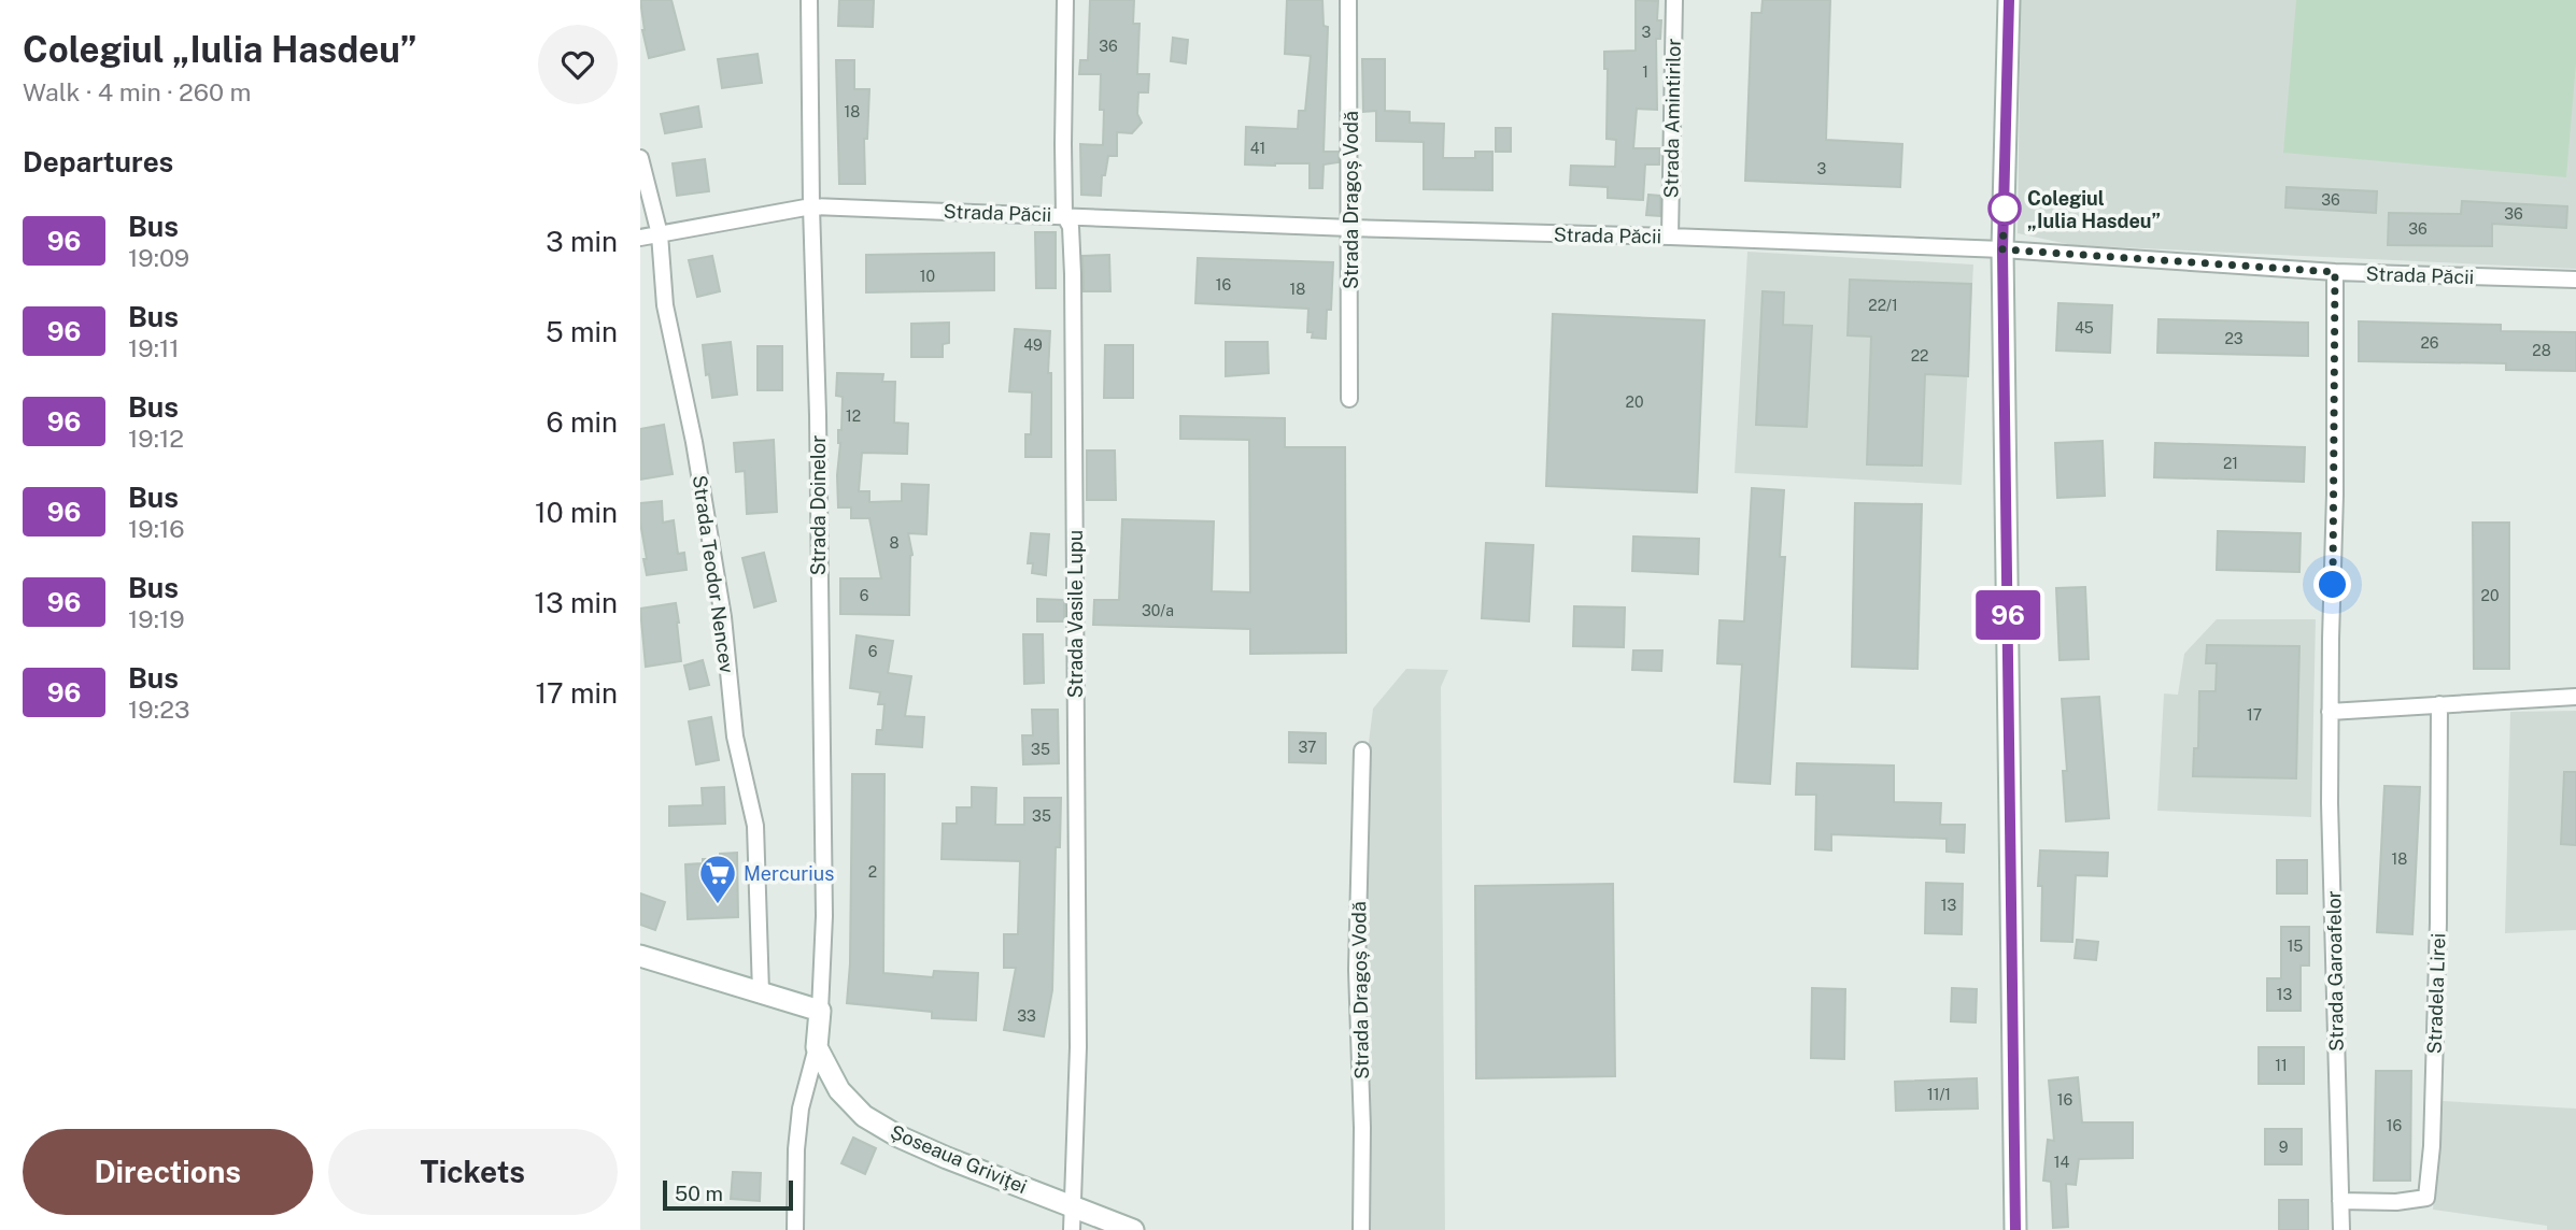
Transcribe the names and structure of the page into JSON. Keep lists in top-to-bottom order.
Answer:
{
  "streets": {
    "main road": ["Șoseaua Griviţei"],
    "street": [
      "Strada Amintirilor",
      "Strada Dragoș Vodă",
      "Strada Păcii",
      "Strada Doinelor",
      "Strada Teodor Nencev",
      "Strada Vasile Lupu",
      "Strada Garoafelor",
      "Stradela Lirei"
    ]
  },
  "crossings": [
    ["Strada Amintirilor", "Strada Păcii"],
    ["Strada Dragoș Vodă", "Strada Păcii"],
    ["Strada Păcii", "Strada Doinelor"],
    ["Strada Păcii", "Strada Teodor Nencev"],
    ["Strada Păcii", "Strada Vasile Lupu"],
    ["Strada Păcii", "Strada Garoafelor"],
    ["Strada Vasile Lupu", "Șoseaua Griviţei"],
    ["Strada Garoafelor", "Stradela Lirei"]
  ],
  "places": {
    "other": ["Colegiul „Iulia Hasdeu”"],
    "supermarket": ["Mercurius"]
  },
  "lines": ["bus line 96"],
  "house_numbers": [
    "3",
    "36",
    "1",
    "18",
    "41",
    "3",
    "36",
    "36",
    "36",
    "10",
    "16",
    "18",
    "22/1",
    "45",
    "23",
    "26",
    "49",
    "28",
    "22",
    "20",
    "12",
    "21",
    "8",
    "6",
    "20",
    "30/a",
    "6",
    "17",
    "37",
    "35",
    "35",
    "18",
    "2",
    "13",
    "15",
    "13",
    "33",
    "11",
    "11/1",
    "16",
    "16",
    "9",
    "14"
  ],
  "scale_bar": "50 m",
  "page": {
    "heading": [
      ["Colegiul „Iulia Hasdeu”", "Walk · 4 min · 260 m"],
      "Departures"
    ],
    "on_map": "96",
    "list": [
      {
        "mark": "96",
        "name": "Bus",
        "note": "19:09",
        "value": "3 min"
      },
      {
        "mark": "96",
        "name": "Bus",
        "note": "19:11",
        "value": "5 min"
      },
      {
        "mark": "96",
        "name": "Bus",
        "note": "19:12",
        "value": "6 min"
      },
      {
        "mark": "96",
        "name": "Bus",
        "note": "19:16",
        "value": "10 min"
      },
      {
        "mark": "96",
        "name": "Bus",
        "note": "19:19",
        "value": "13 min"
      },
      {
        "mark": "96",
        "name": "Bus",
        "note": "19:23",
        "value": "17 min"
      }
    ],
    "buttons": ["Directions", "Tickets"],
    "scale": "50 m"
  }
}
